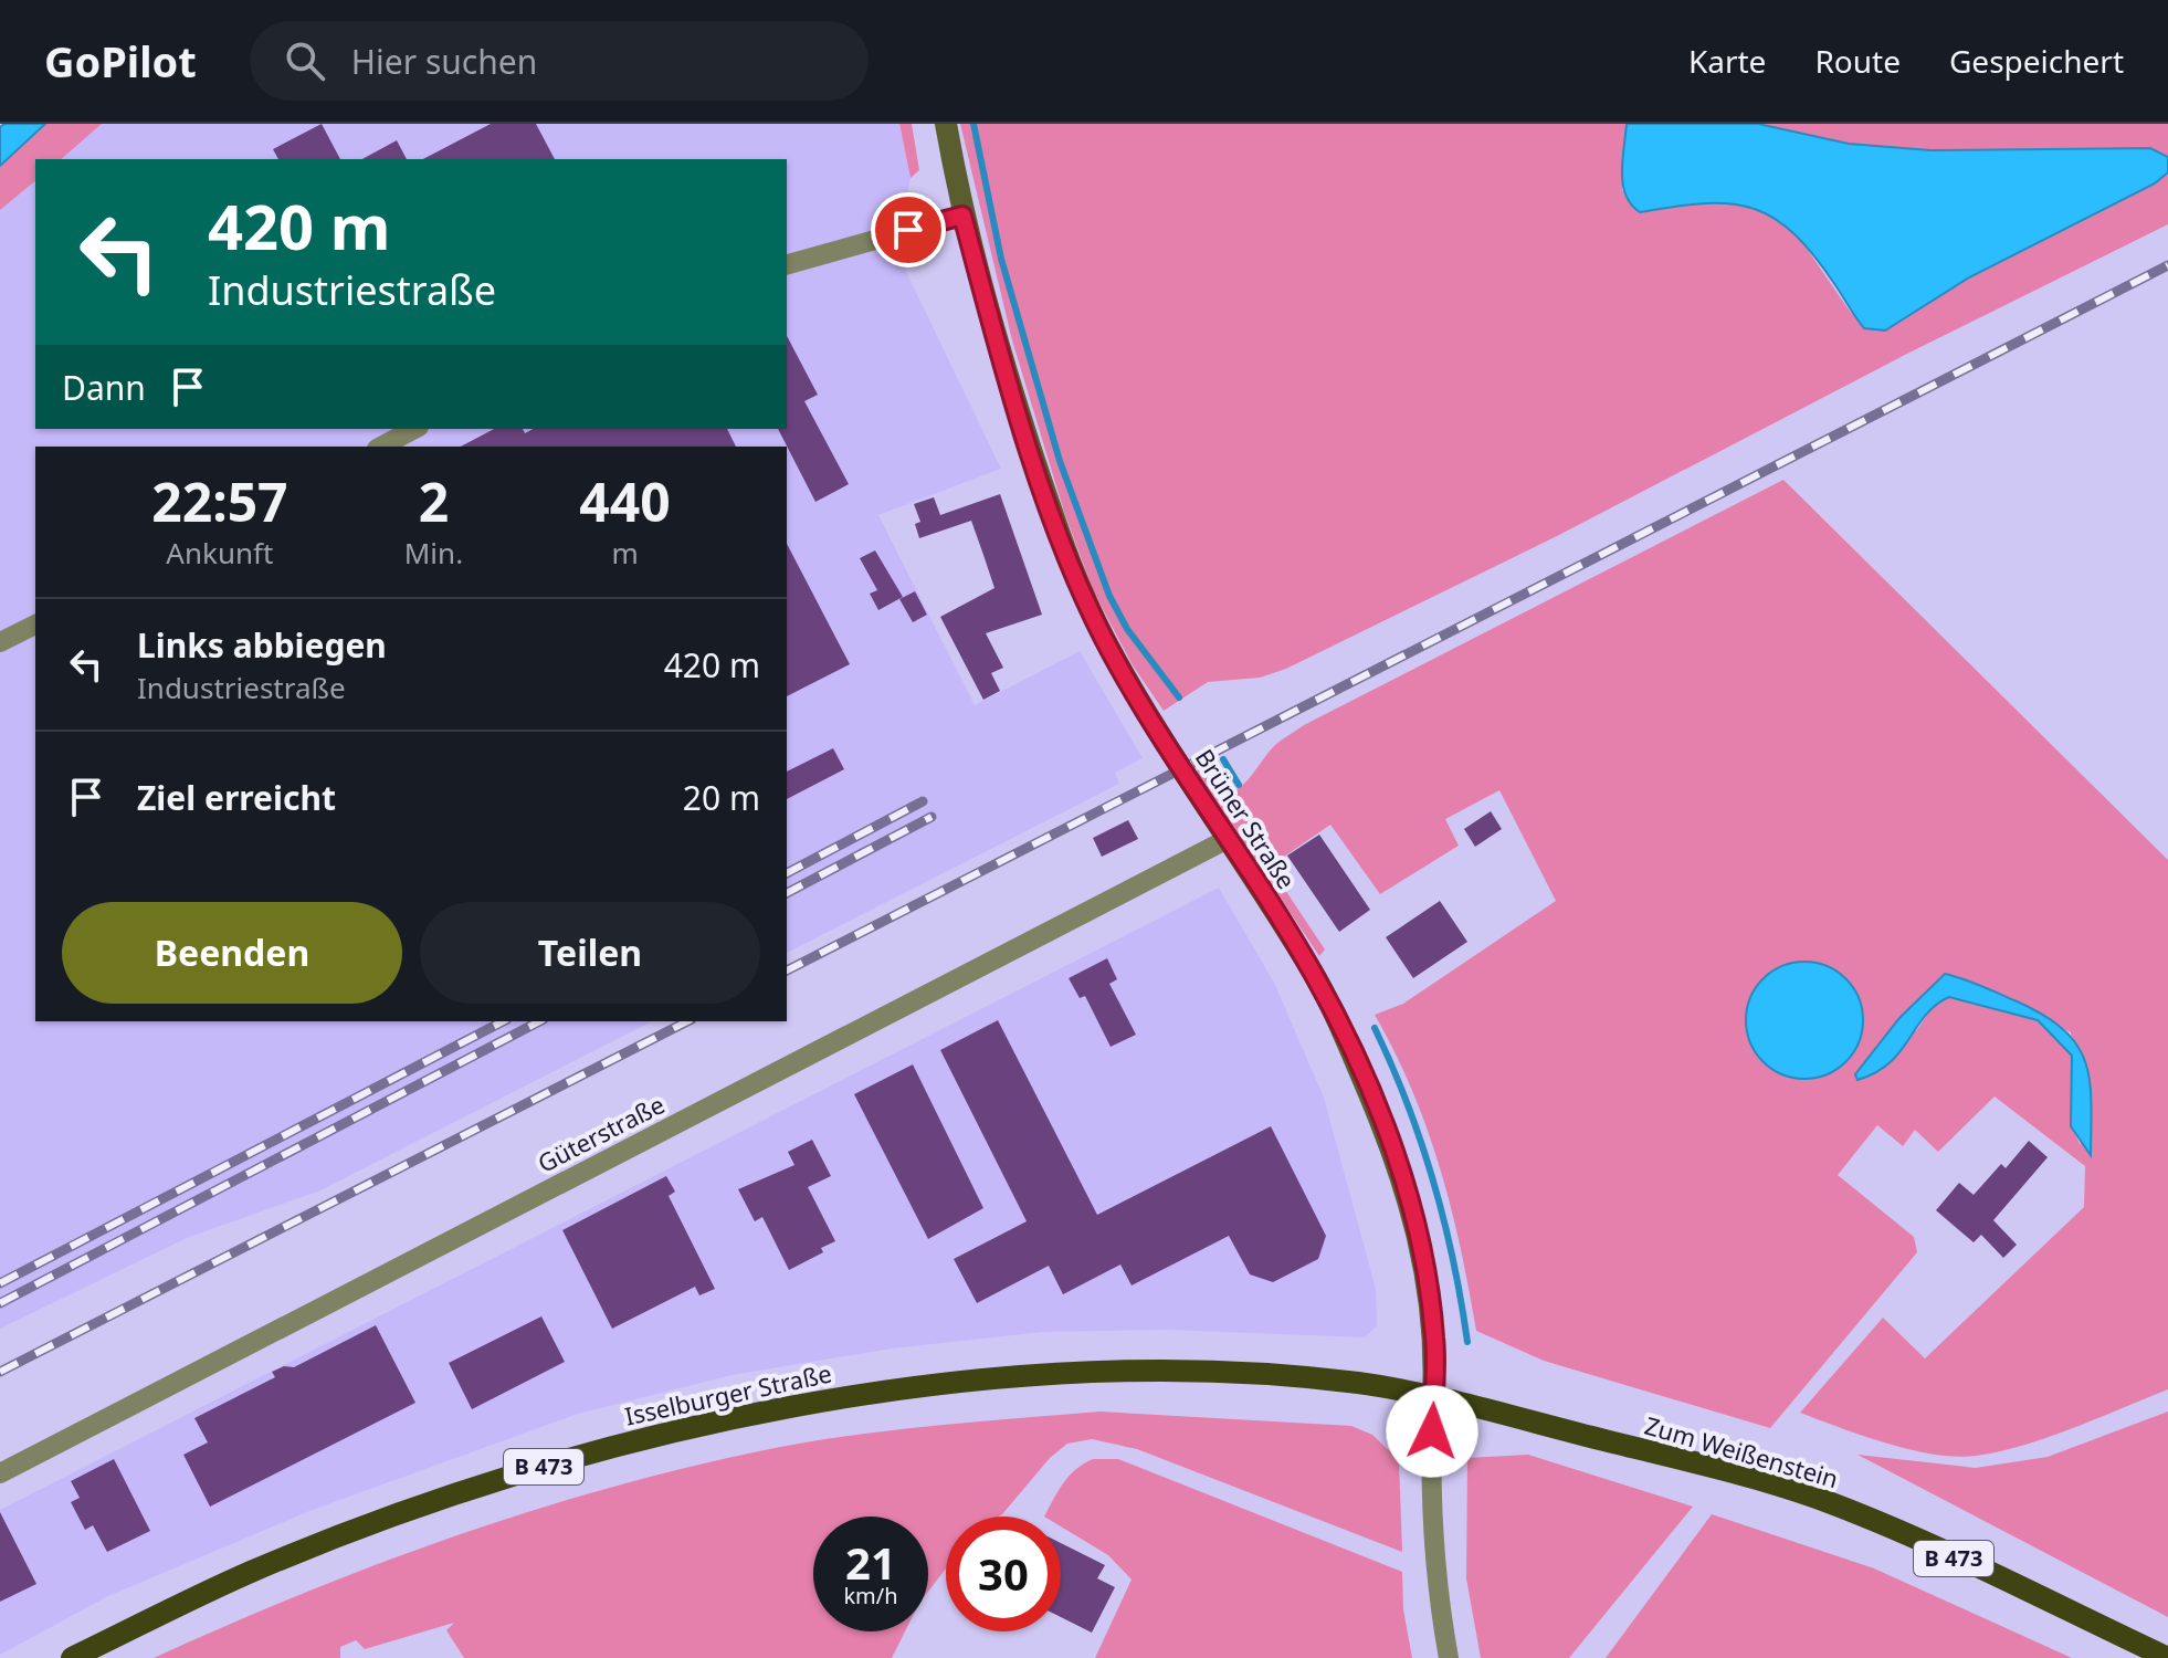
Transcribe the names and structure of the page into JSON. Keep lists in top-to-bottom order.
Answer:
{
  "streets": {
    "main road": [
      "Brüner Straße",
      "Isselburger Straße",
      "Zum Weißenstein",
      "B 473"
    ],
    "street": ["Güterstraße"]
  },
  "crossings": [
    ["Brüner Straße", "Güterstraße"],
    ["Brüner Straße", "Isselburger Straße"],
    ["Brüner Straße", "Zum Weißenstein"],
    ["Isselburger Straße", "Zum Weißenstein"]
  ],
  "page": {
    "header": "GoPilot",
    "search": "Hier suchen",
    "nav": ["Karte", "Route", "Gespeichert"],
    "turn": ["420 m", "Industriestraße"],
    "then": "Dann",
    "eta": [
      "22:57",
      "Ankunft",
      "2",
      "Min.",
      "440",
      "m"
    ],
    "list": [
      {
        "name": "Links abbiegen",
        "note": "Industriestraße",
        "value": "420 m"
      },
      {
        "name": "Ziel erreicht",
        "value": "20 m"
      }
    ],
    "buttons": ["Beenden", "Teilen"],
    "speed": "21 km/h",
    "limit": "30"
  }
}
